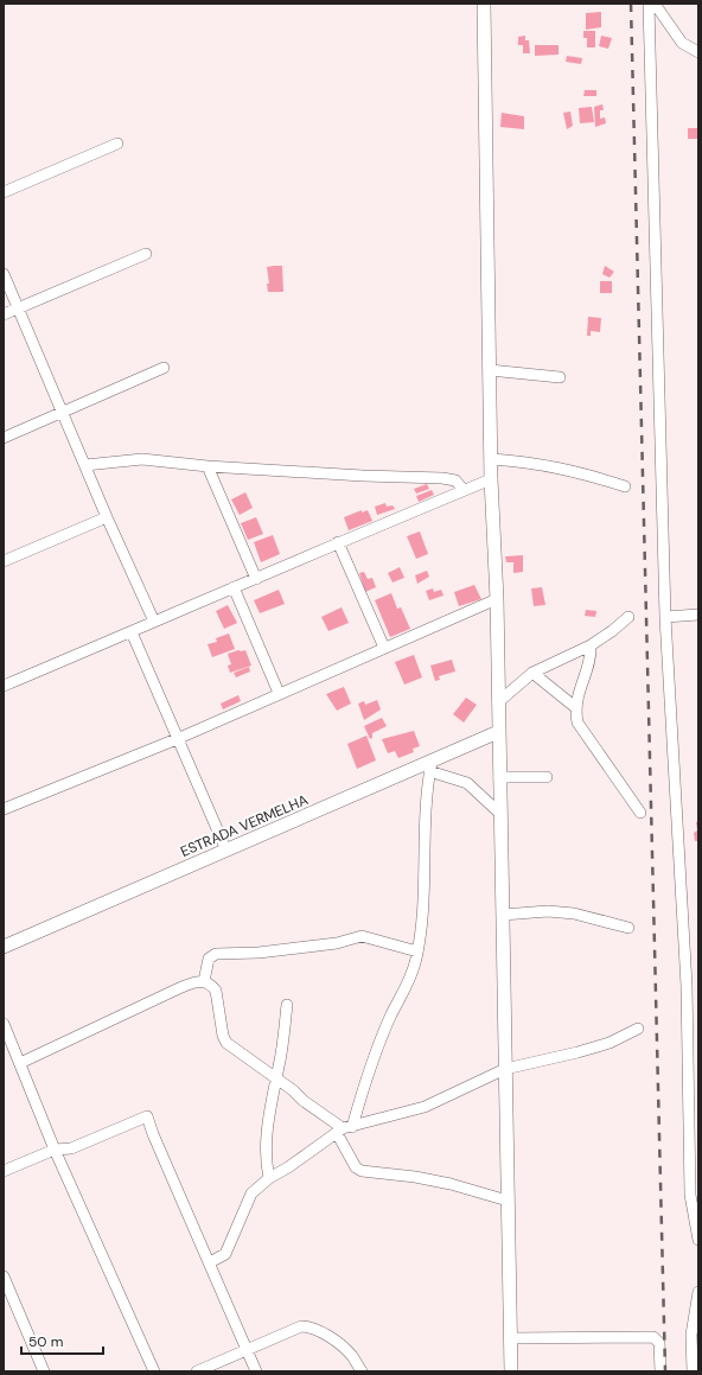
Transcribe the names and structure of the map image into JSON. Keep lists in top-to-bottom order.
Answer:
{
  "streets": {
    "street": ["ESTRADA VERMELHA"]
  },
  "scale_bar": "50 m"
}
